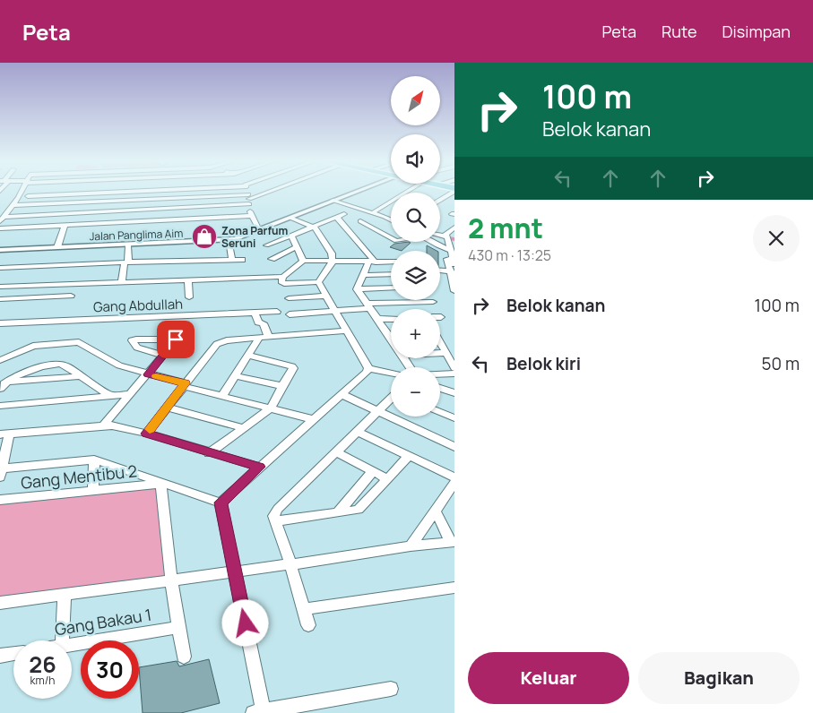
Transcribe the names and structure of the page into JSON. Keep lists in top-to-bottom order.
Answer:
{
  "streets": {
    "street": [
      "Jalan Panglima Aim",
      "Gang Abdullah",
      "Gang Mentibu 2",
      "Gang Bakau 1"
    ]
  },
  "places": {
    "shop": ["Zona Parfum Seruni"]
  },
  "north": "top right",
  "page": {
    "header": "Peta",
    "nav": ["Peta", "Rute", "Disimpan"],
    "turn": ["100 m", "Belok kanan"],
    "map_buttons": ["+", "−"],
    "heading": ["2 mnt", "430 m · 13:25"],
    "list": [
      {
        "name": "Belok kanan",
        "value": "100 m"
      },
      {
        "name": "Belok kiri",
        "value": "50 m"
      }
    ],
    "speed": "26 km/h",
    "limit": "30",
    "buttons": ["Keluar", "Bagikan"]
  }
}
